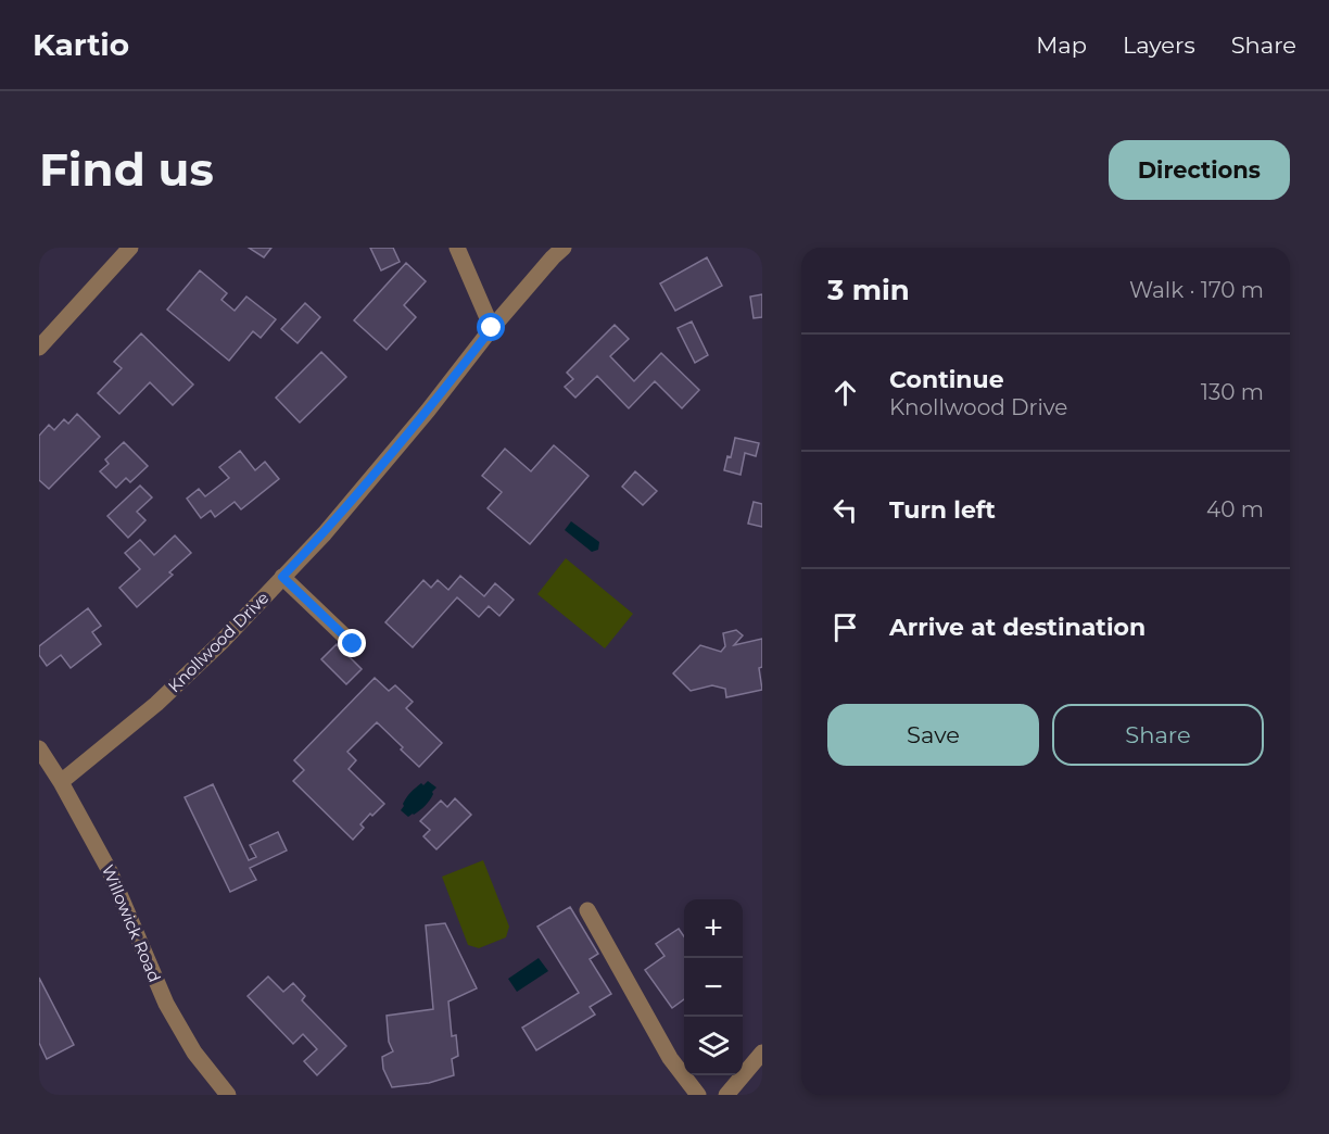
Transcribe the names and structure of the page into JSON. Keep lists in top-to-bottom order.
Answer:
{
  "streets": {
    "street": ["Knollwood Drive", "Willowick Road"]
  },
  "crossings": [
    ["Knollwood Drive", "Willowick Road"]
  ],
  "page": {
    "header": "Kartio",
    "nav": ["Map", "Layers", "Share"],
    "buttons": [
      "Directions",
      ["Save", "Share"]
    ],
    "title": "Find us",
    "heading": ["3 min", "Walk · 170 m"],
    "list": [
      ["Continue", "Knollwood Drive", "130 m"],
      ["Turn left", "40 m"],
      "Arrive at destination"
    ],
    "map_buttons": ["+", "−"]
  }
}
